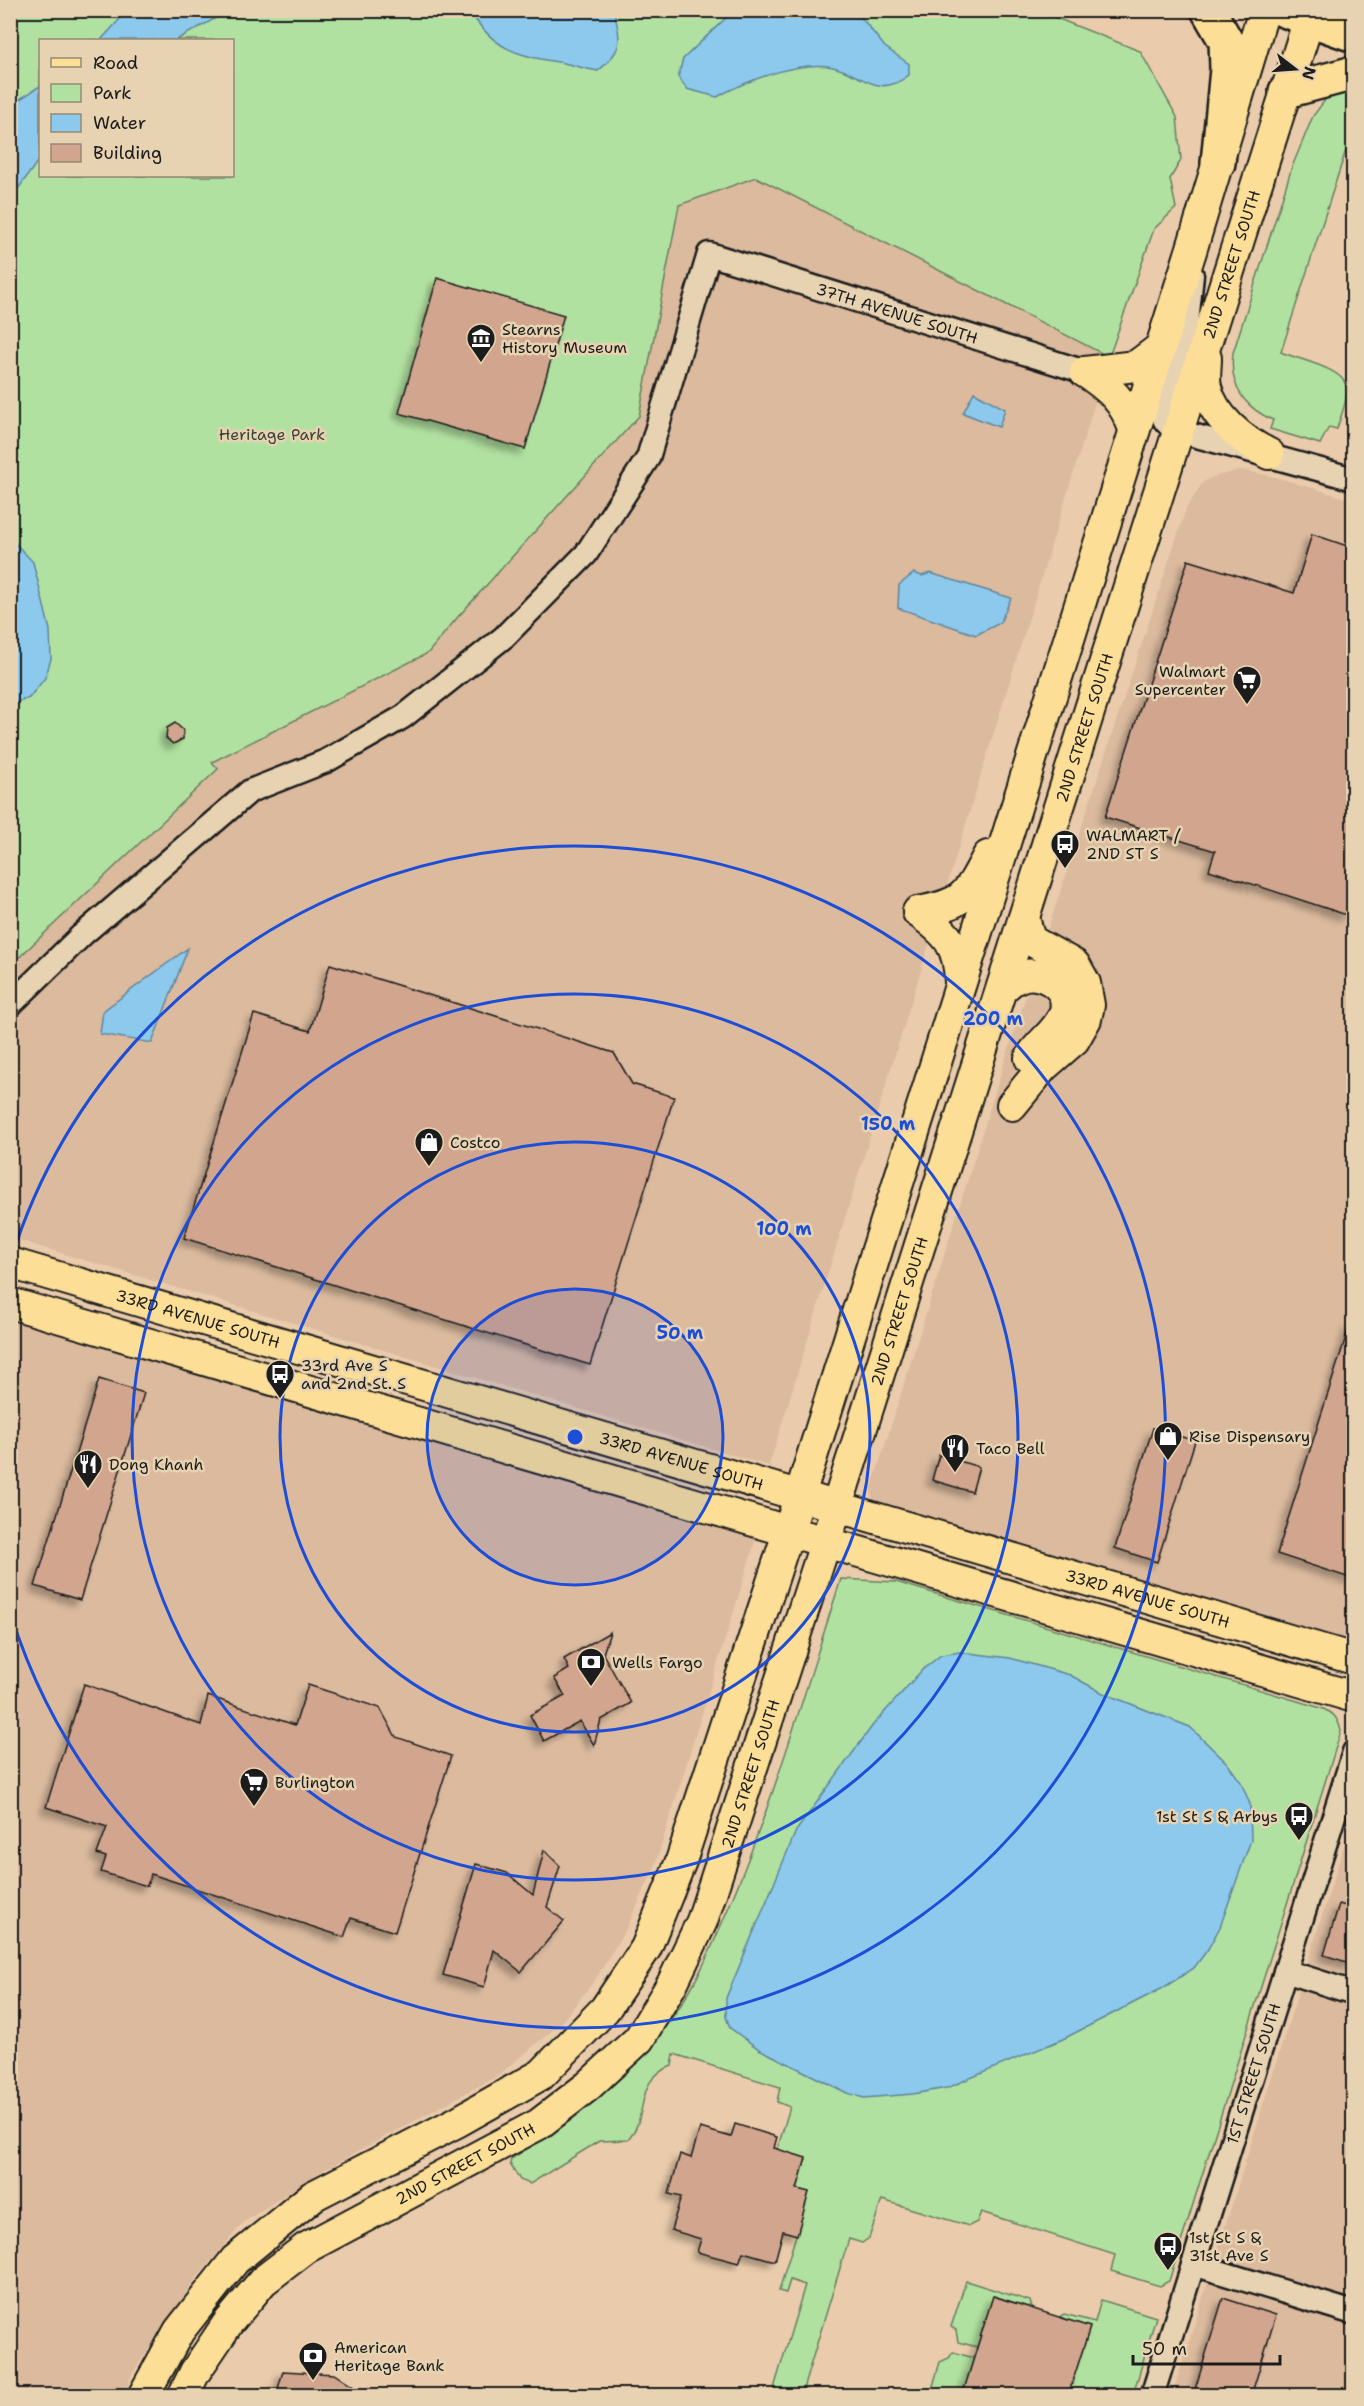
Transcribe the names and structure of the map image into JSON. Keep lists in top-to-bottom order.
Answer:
{
  "streets": {
    "main road": ["2ND STREET SOUTH", "33RD AVENUE SOUTH"],
    "street": ["37TH AVENUE SOUTH", "1ST STREET SOUTH"]
  },
  "crossings": [
    ["2ND STREET SOUTH", "33RD AVENUE SOUTH"]
  ],
  "parks": ["Heritage Park"],
  "places": {
    "museum": ["Stearns History Museum"],
    "supermarket": ["Walmart Supercenter", "Burlington"],
    "bus stop": [
      "WALMART / 2ND ST S",
      "33rd Ave S and 2nd St. S",
      "1st St S & Arbys",
      "1st St S & 31st Ave S"
    ],
    "shop": ["Costco", "Rise Dispensary"],
    "restaurant": ["Taco Bell", "Dong Khanh"],
    "bank": ["Wells Fargo", "American Heritage Bank"]
  },
  "legend": [
    "Road",
    "Park",
    "Water",
    "Building"
  ],
  "scale_bar": "50 m",
  "north": "right",
  "rings": [
    "200 m",
    "150 m",
    "100 m",
    "50 m"
  ]
}
